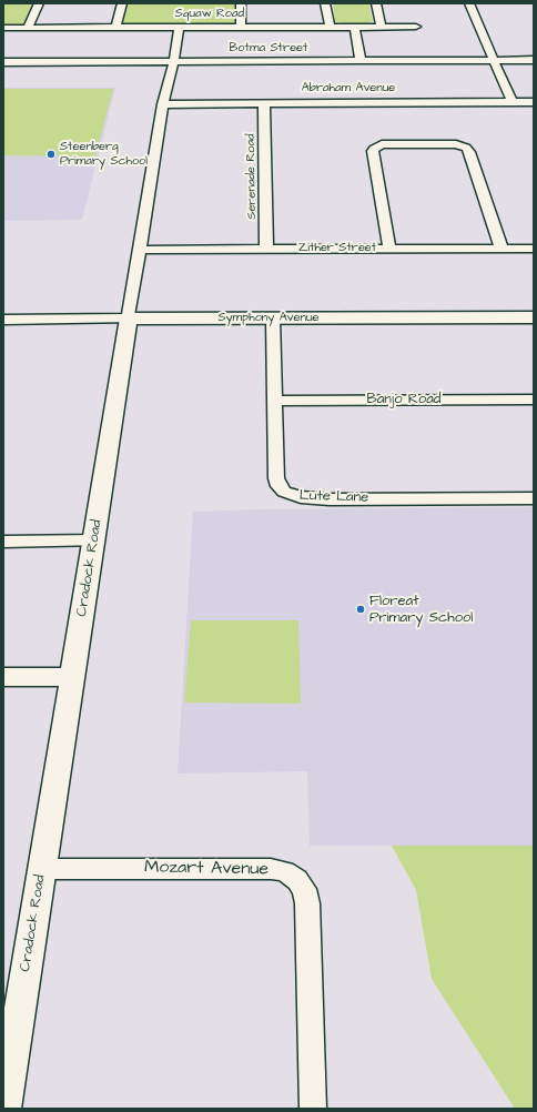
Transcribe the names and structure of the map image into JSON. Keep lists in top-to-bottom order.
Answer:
{
  "streets": {
    "street": [
      "Squaw Road",
      "Botma Street",
      "Abraham Avenue",
      "Serenade Road",
      "Zither Street",
      "Symphony Avenue",
      "Banjo Road",
      "Lute Lane",
      "Cradock Road",
      "Mozart Avenue"
    ]
  },
  "crossings": [
    ["Squaw Road", "Cradock Road"],
    ["Botma Street", "Cradock Road"],
    ["Abraham Avenue", "Serenade Road"],
    ["Abraham Avenue", "Cradock Road"],
    ["Serenade Road", "Zither Street"],
    ["Zither Street", "Cradock Road"],
    ["Symphony Avenue", "Lute Lane"],
    ["Symphony Avenue", "Cradock Road"],
    ["Banjo Road", "Lute Lane"],
    ["Cradock Road", "Mozart Avenue"]
  ],
  "places": ["Steenberg Primary School", "Floreat Primary School"]
}
